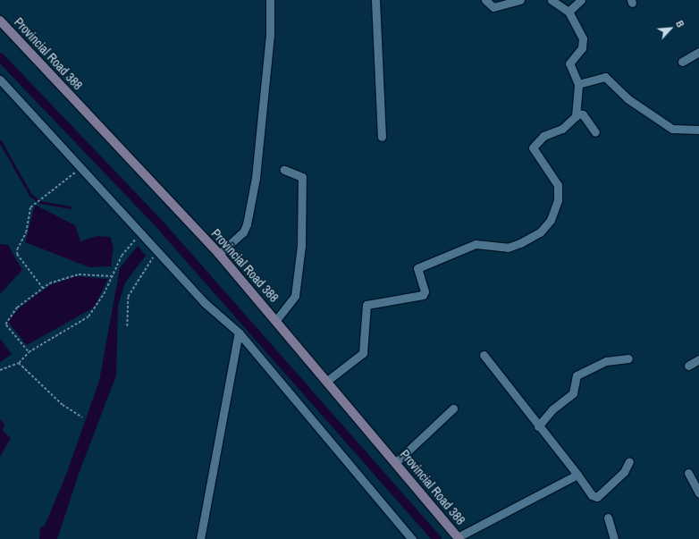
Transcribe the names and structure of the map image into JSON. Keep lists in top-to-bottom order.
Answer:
{
  "streets": {
    "main road": ["Provincial Road 388"]
  },
  "north": "top right"
}
